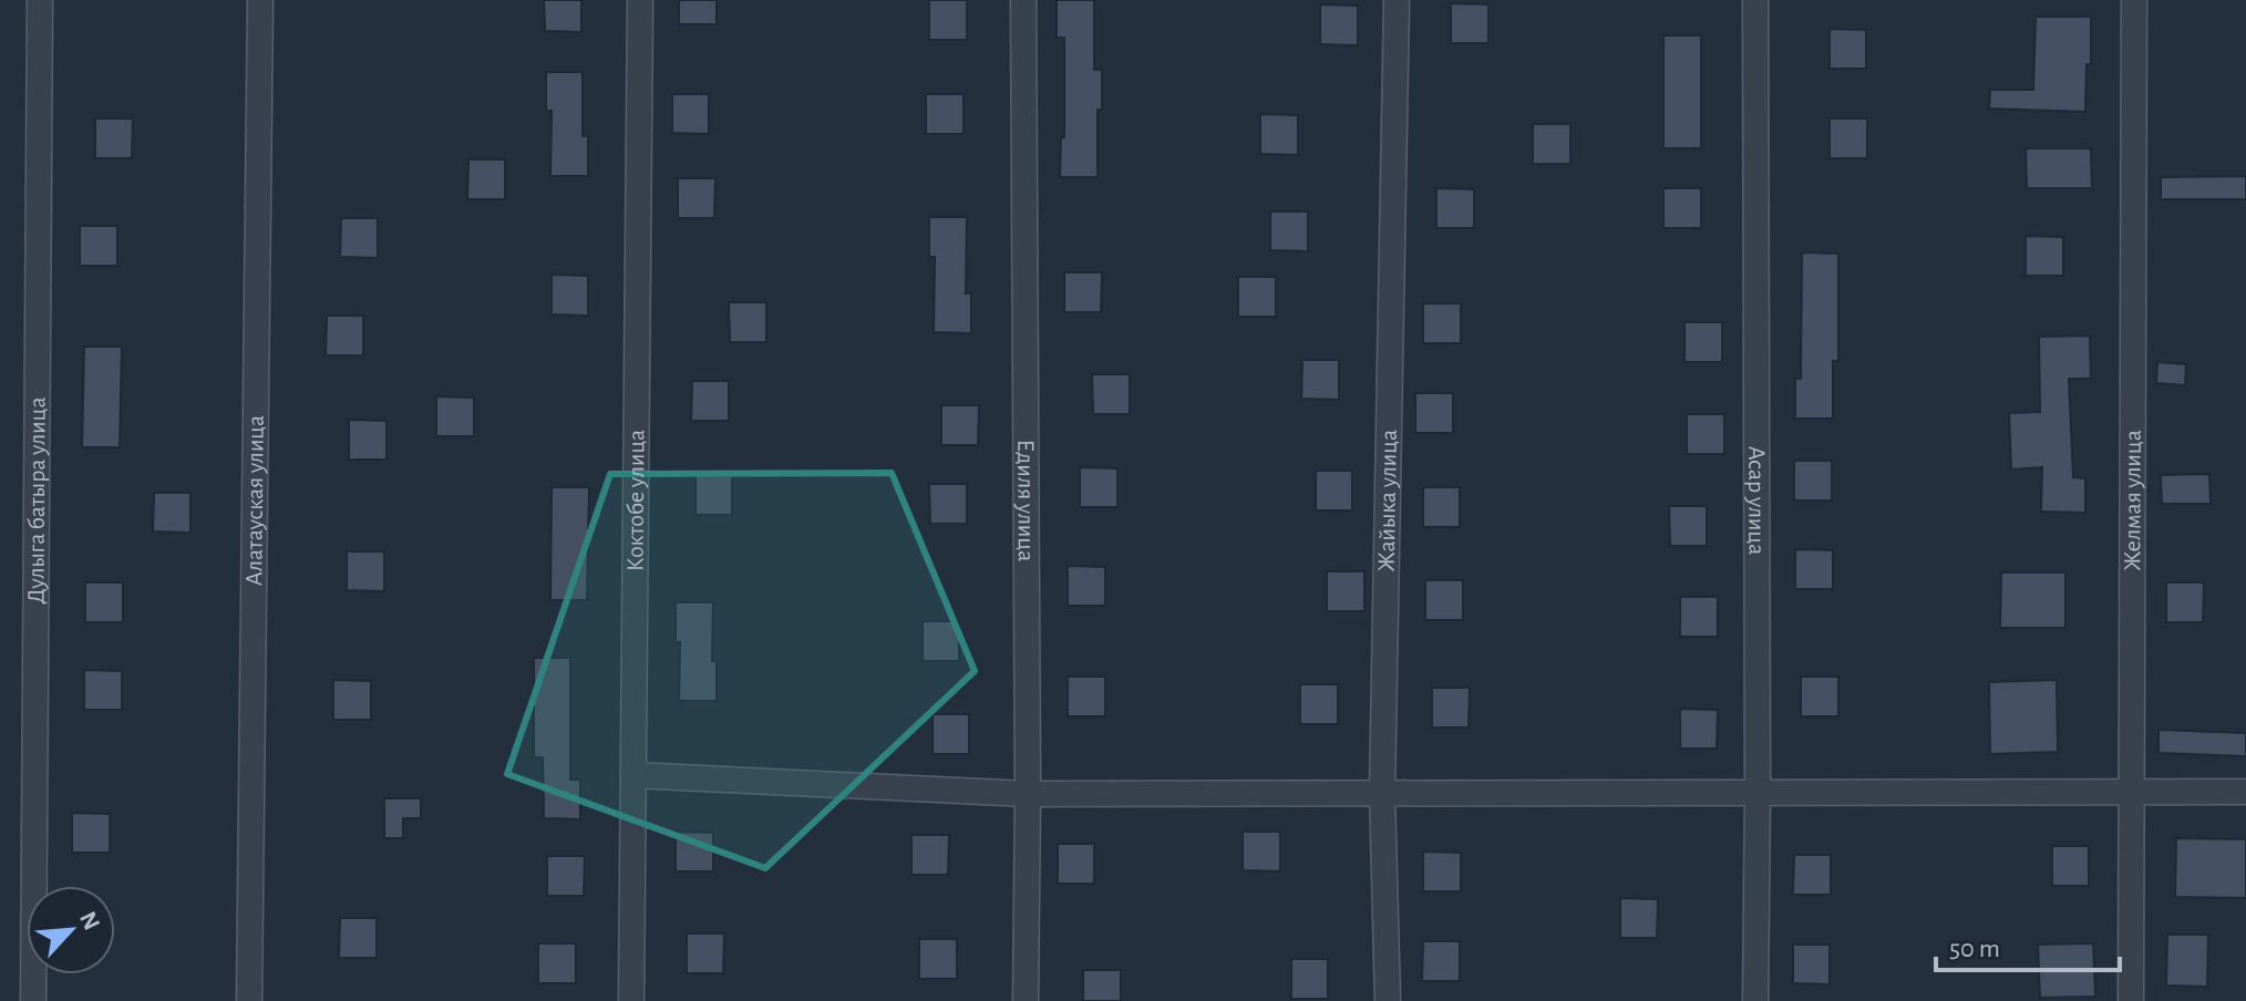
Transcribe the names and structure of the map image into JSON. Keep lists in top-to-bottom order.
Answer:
{
  "streets": {
    "street": [
      "Дулыга батыра улица",
      "Алатауская улица",
      "Коктобе улица",
      "Едиля улица",
      "Жайыка улица",
      "Асар улица",
      "Желмая улица"
    ]
  },
  "scale_bar": "50 m",
  "north": "top right"
}
